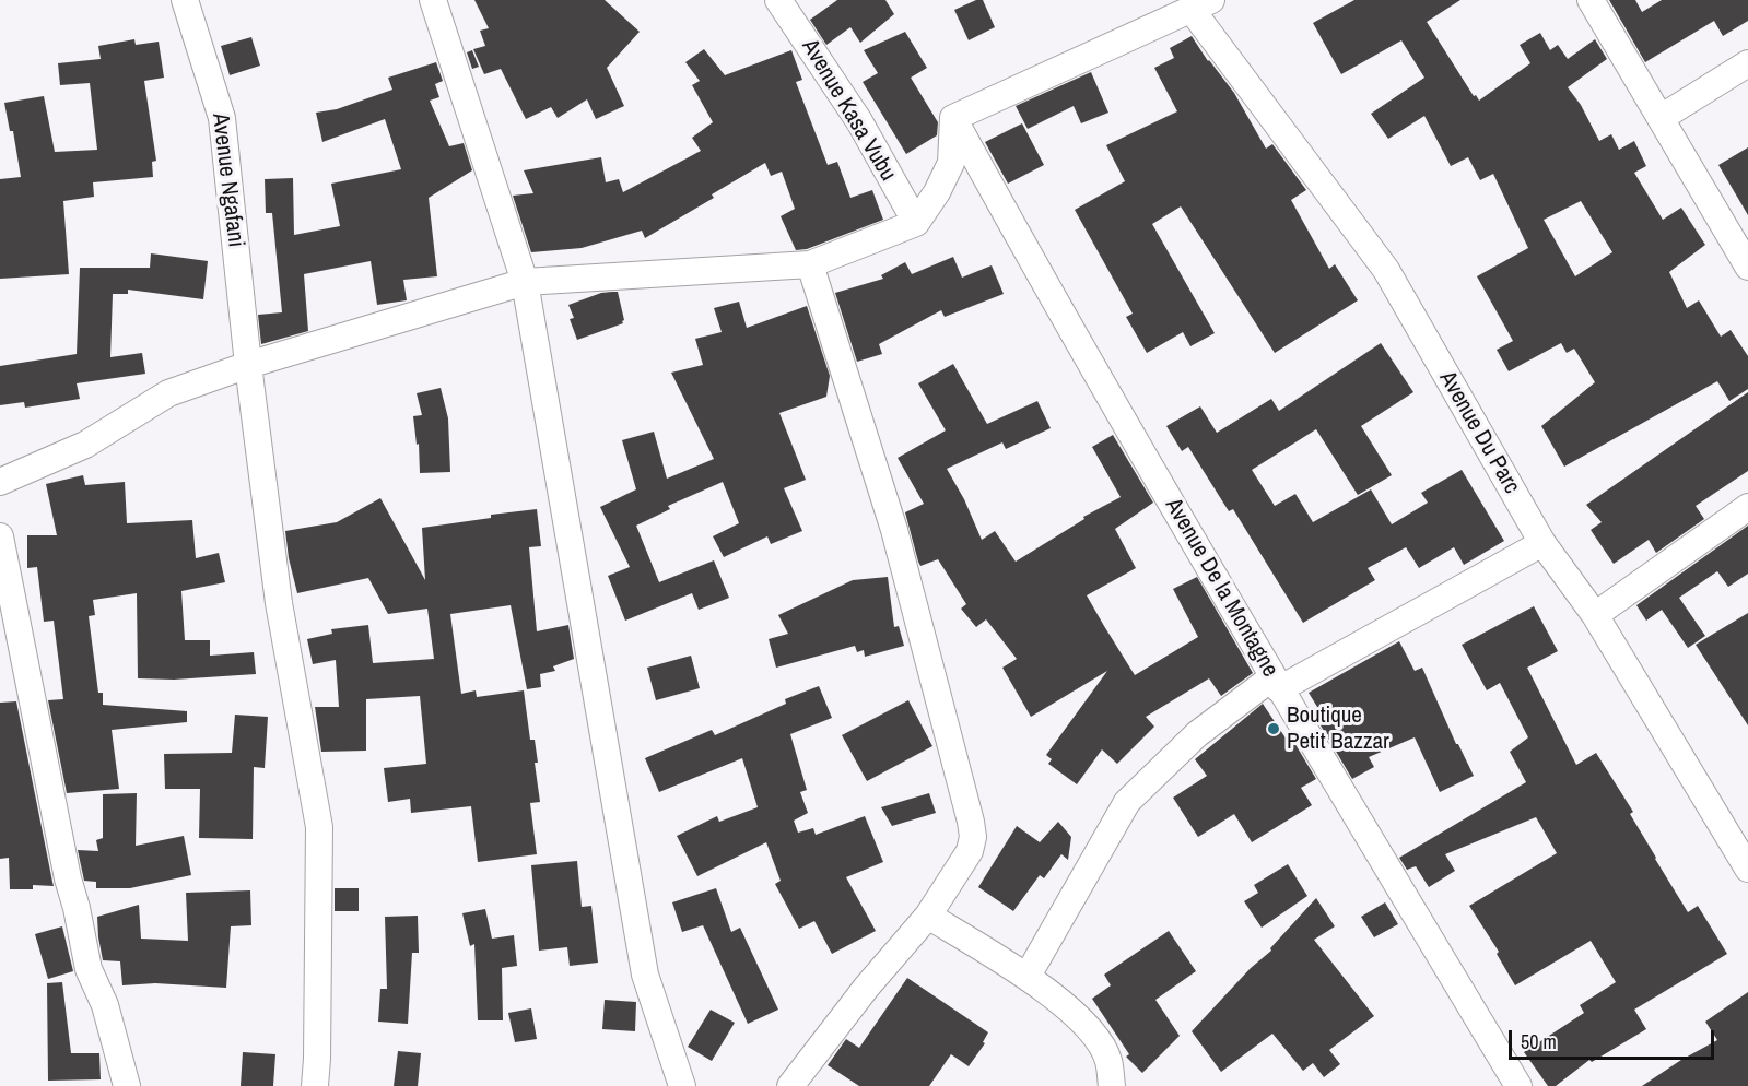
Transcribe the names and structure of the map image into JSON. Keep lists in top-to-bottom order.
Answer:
{
  "streets": {
    "street": [
      "Avenue Kasa Vubu",
      "Avenue Ngafani",
      "Avenue Du Parc",
      "Avenue De la Montagne"
    ]
  },
  "places": ["Boutique Petit Bazzar"],
  "scale_bar": "50 m"
}
